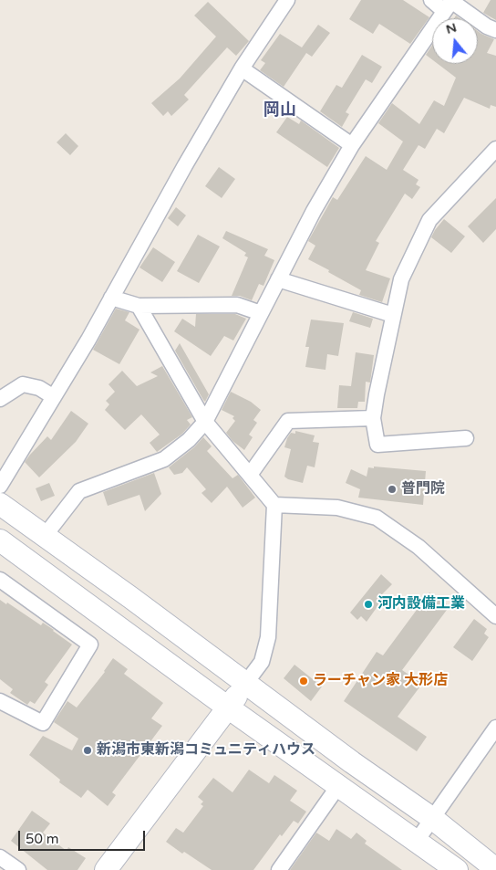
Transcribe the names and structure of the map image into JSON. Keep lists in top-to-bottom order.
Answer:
{
  "districts": ["岡山"],
  "places": [
    "普門院",
    "河内設備工業",
    "ラーチャン家 大形店",
    "新潟市東新潟コミュニティハウス"
  ],
  "scale_bar": "50 m",
  "north": "top"
}
